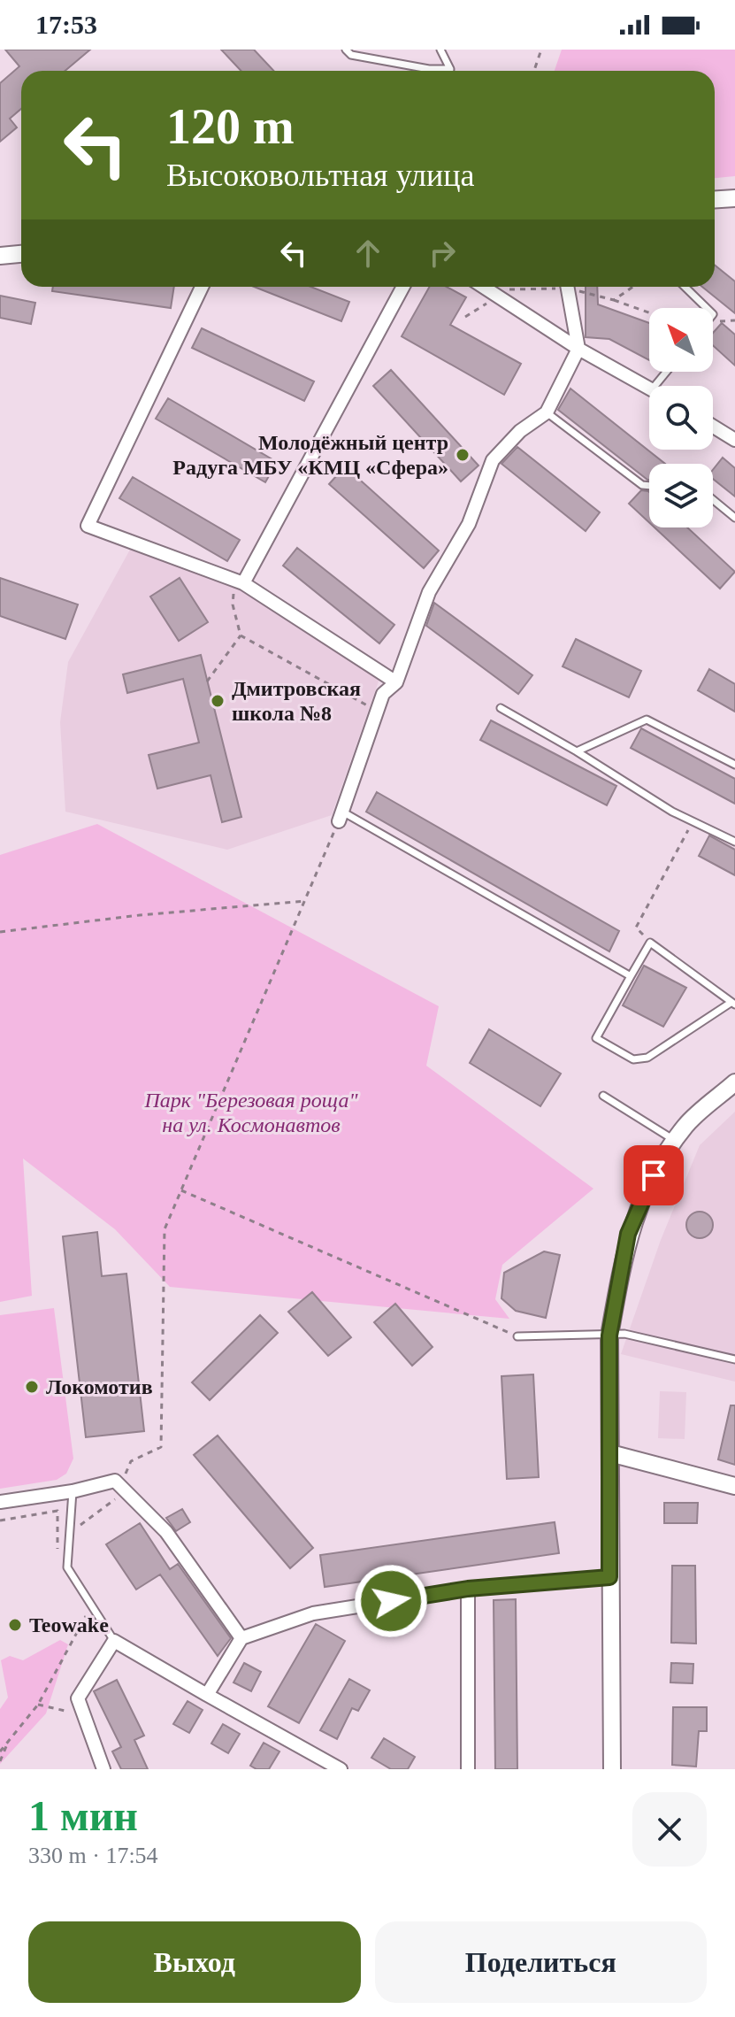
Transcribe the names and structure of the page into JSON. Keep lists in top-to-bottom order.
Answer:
{
  "parks": ["Парк \"Березовая роща\" на ул. Космонавтов"],
  "places": [
    "Молодёжный центр Радуга МБУ «КМЦ «Сфера»",
    "Дмитровская школа №8",
    "Локомотив",
    "Teowake"
  ],
  "north": "top left",
  "page": {
    "status": "17:53",
    "turn": ["120 m", "Высоковольтная улица"],
    "heading": ["1 мин", "330 m · 17:54"],
    "buttons": ["Выход", "Поделиться"]
  }
}
